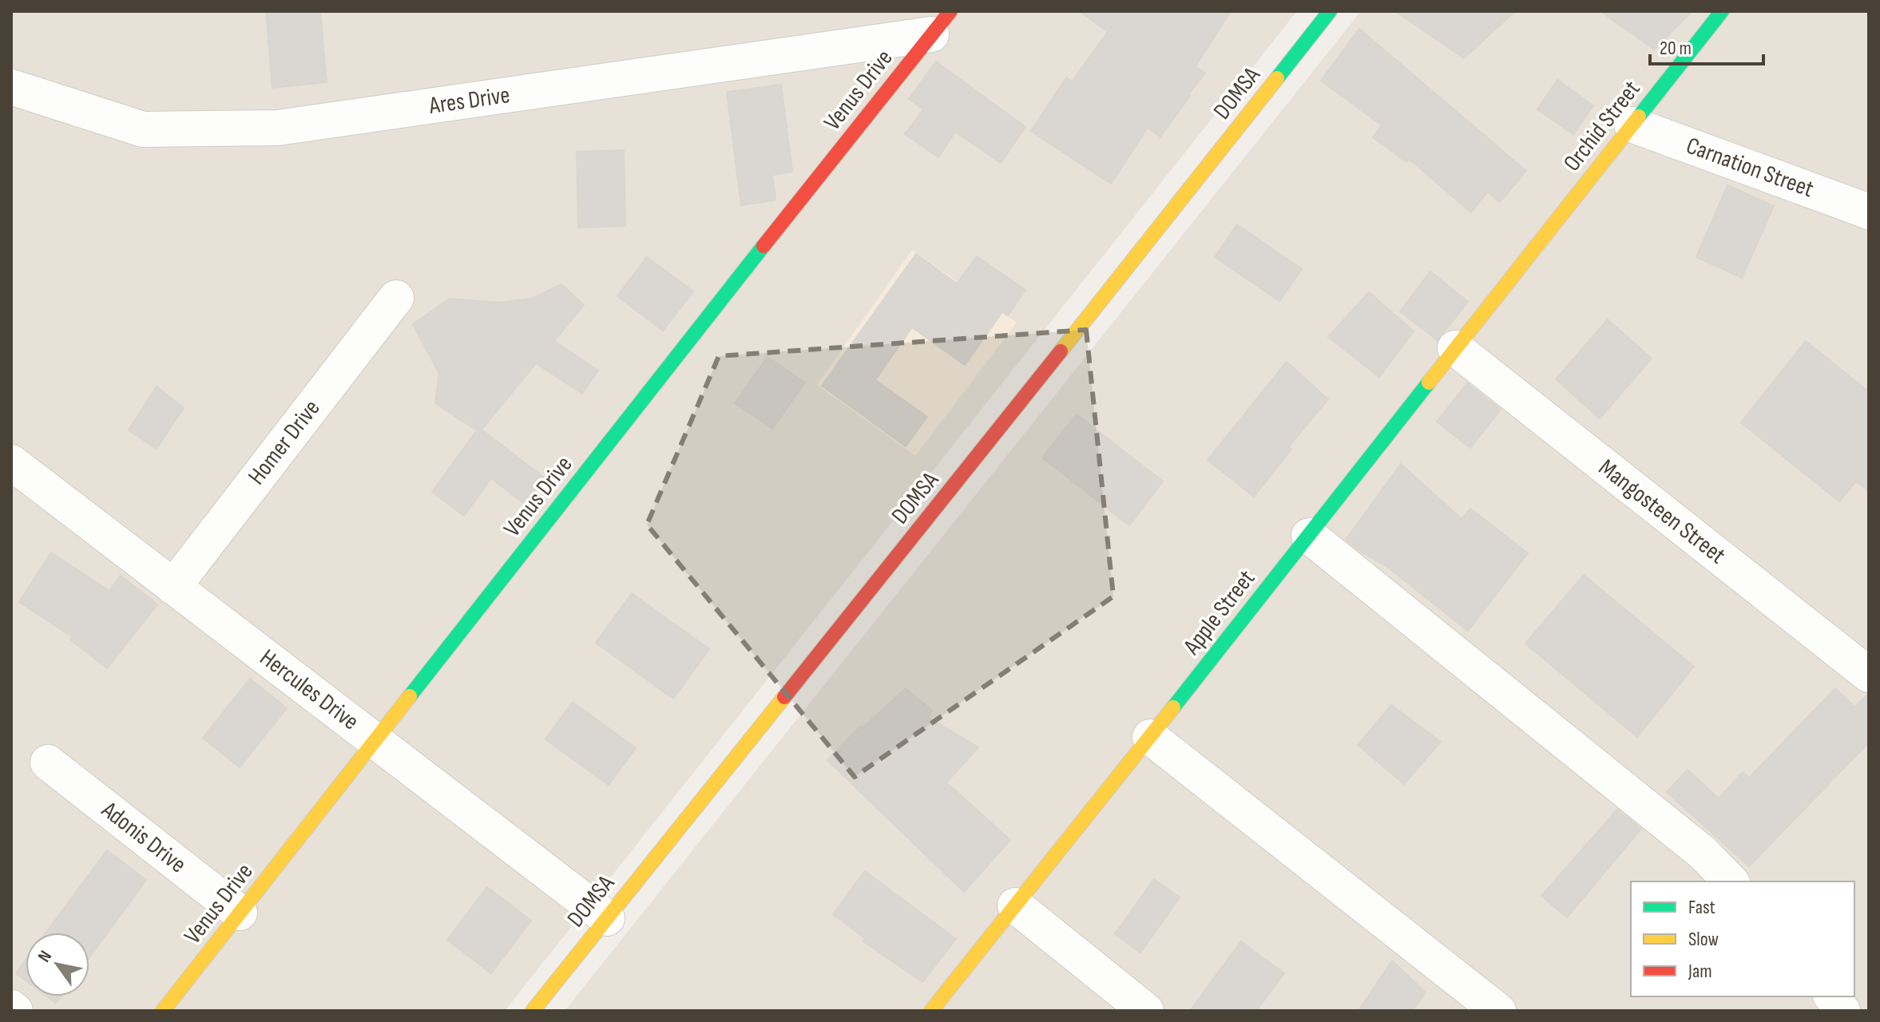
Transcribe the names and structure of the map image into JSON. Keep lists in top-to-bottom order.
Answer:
{
  "streets": {
    "street": [
      "Venus Drive",
      "DOMSA",
      "Ares Drive",
      "Orchid Street",
      "Carnation Street",
      "Homer Drive",
      "Mangosteen Street",
      "Apple Street",
      "Hercules Drive",
      "Adonis Drive"
    ]
  },
  "crossings": [
    ["Venus Drive", "Ares Drive"],
    ["Venus Drive", "Hercules Drive"],
    ["Venus Drive", "Adonis Drive"],
    ["DOMSA", "Hercules Drive"],
    ["Orchid Street", "Carnation Street"],
    ["Orchid Street", "Apple Street"],
    ["Homer Drive", "Hercules Drive"],
    ["Mangosteen Street", "Apple Street"]
  ],
  "legend": ["Fast", "Slow", "Jam"],
  "scale_bar": "20 m",
  "north": "top left"
}
